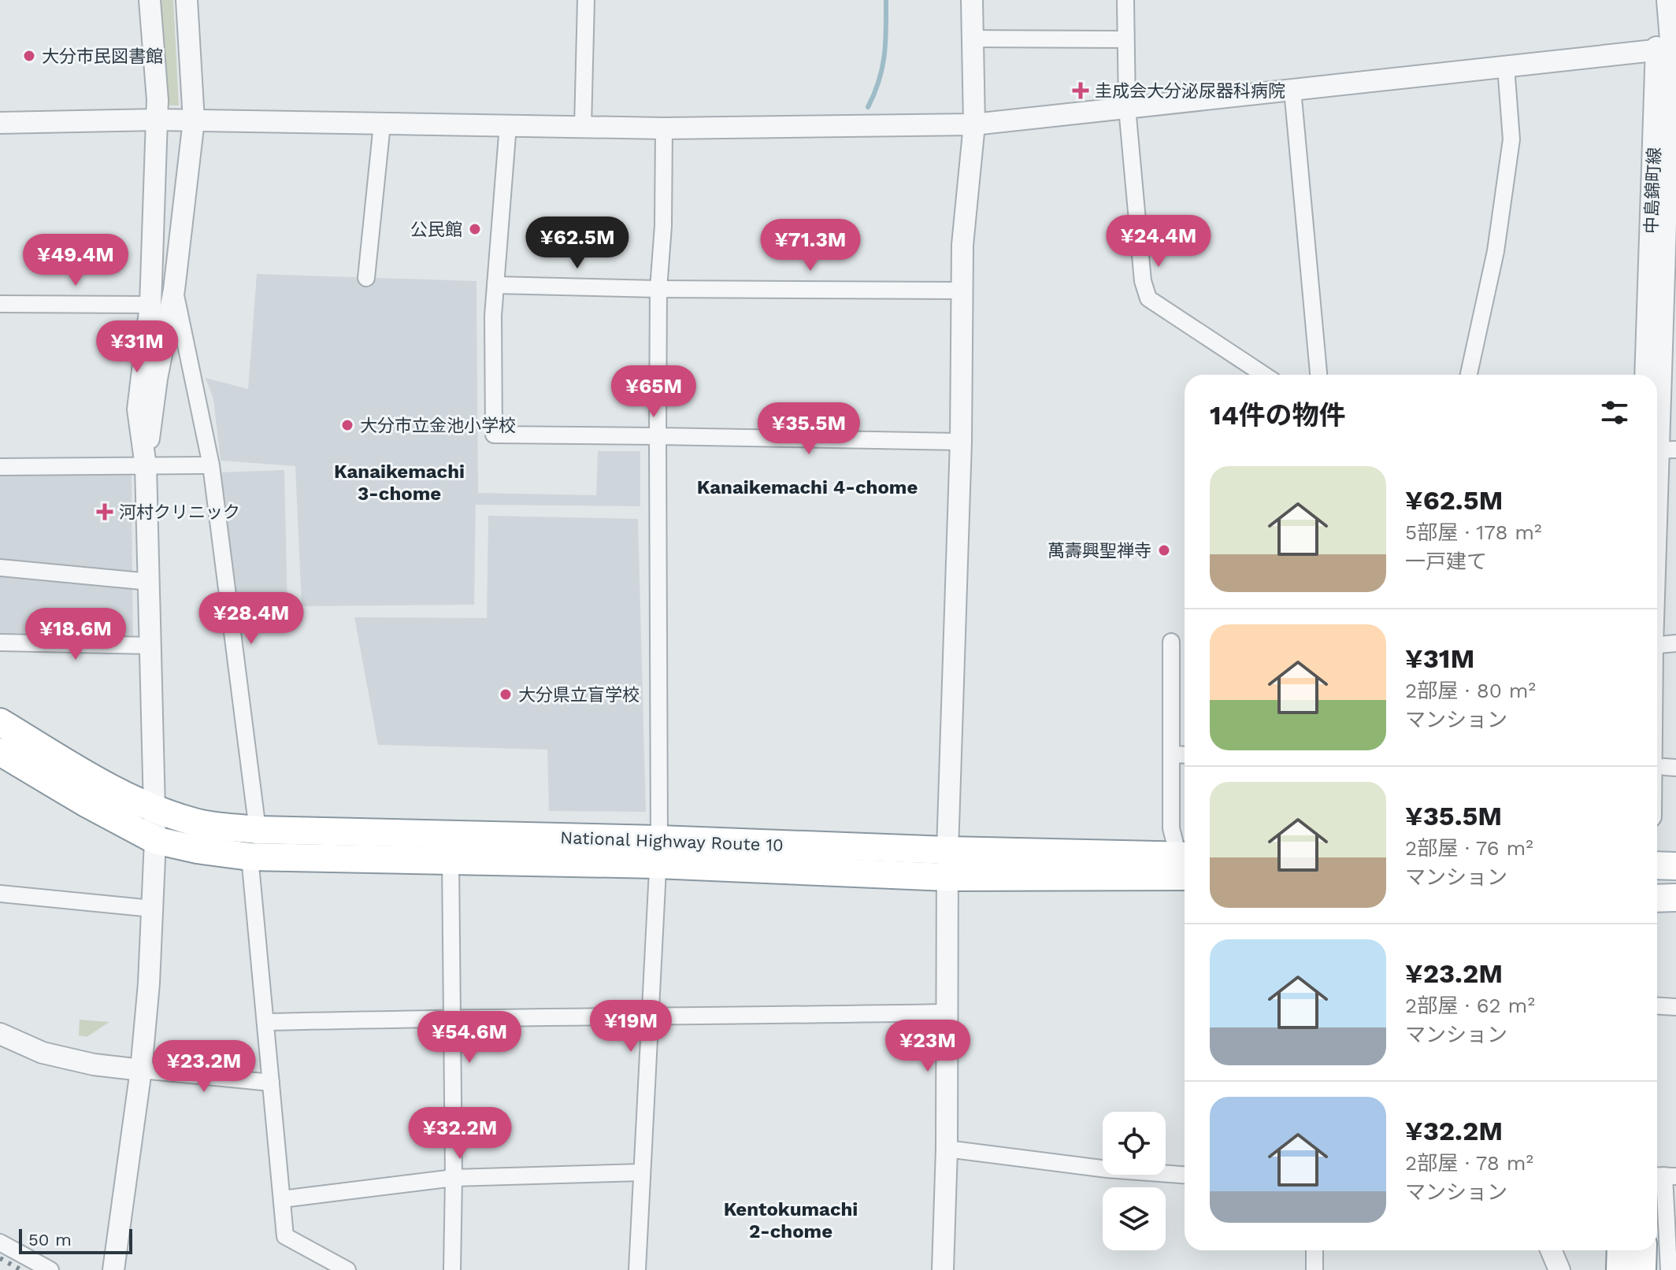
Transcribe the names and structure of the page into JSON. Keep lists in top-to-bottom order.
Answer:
{
  "streets": {
    "main road": ["National Highway Route 10"],
    "street": ["中島錦町線"]
  },
  "districts": ["Kanaikemachi 3-chome", "Kanaikemachi 4-chome", "Kentokumachi 2-chome"],
  "places": {
    "other": [
      "大分市民図書館",
      "公民館",
      "大分市立金池小学校",
      "萬壽興聖禅寺",
      "大分県立盲学校"
    ],
    "health": ["圭成会大分泌尿器科病院", "河村クリニック"]
  },
  "scale_bar": "50 m",
  "page": {
    "price": [
      "¥24.4M",
      "¥62.5M",
      "¥71.3M",
      "¥49.4M",
      "¥31M",
      "¥65M",
      "¥35.5M",
      "¥28.4M",
      "¥18.6M",
      "¥19M",
      "¥54.6M",
      "¥23M",
      "¥23.2M",
      "¥32.2M"
    ],
    "heading": "14件の物件",
    "list": [
      {
        "name": "¥62.5M",
        "note": "5部屋 · 178 m² · 一戸建て"
      },
      {
        "name": "¥31M",
        "note": "2部屋 · 80 m² · マンション"
      },
      {
        "name": "¥35.5M",
        "note": "2部屋 · 76 m² · マンション"
      },
      {
        "name": "¥23.2M",
        "note": "2部屋 · 62 m² · マンション"
      },
      {
        "name": "¥32.2M",
        "note": "2部屋 · 78 m² · マンション"
      }
    ],
    "scale": "50 m"
  }
}
